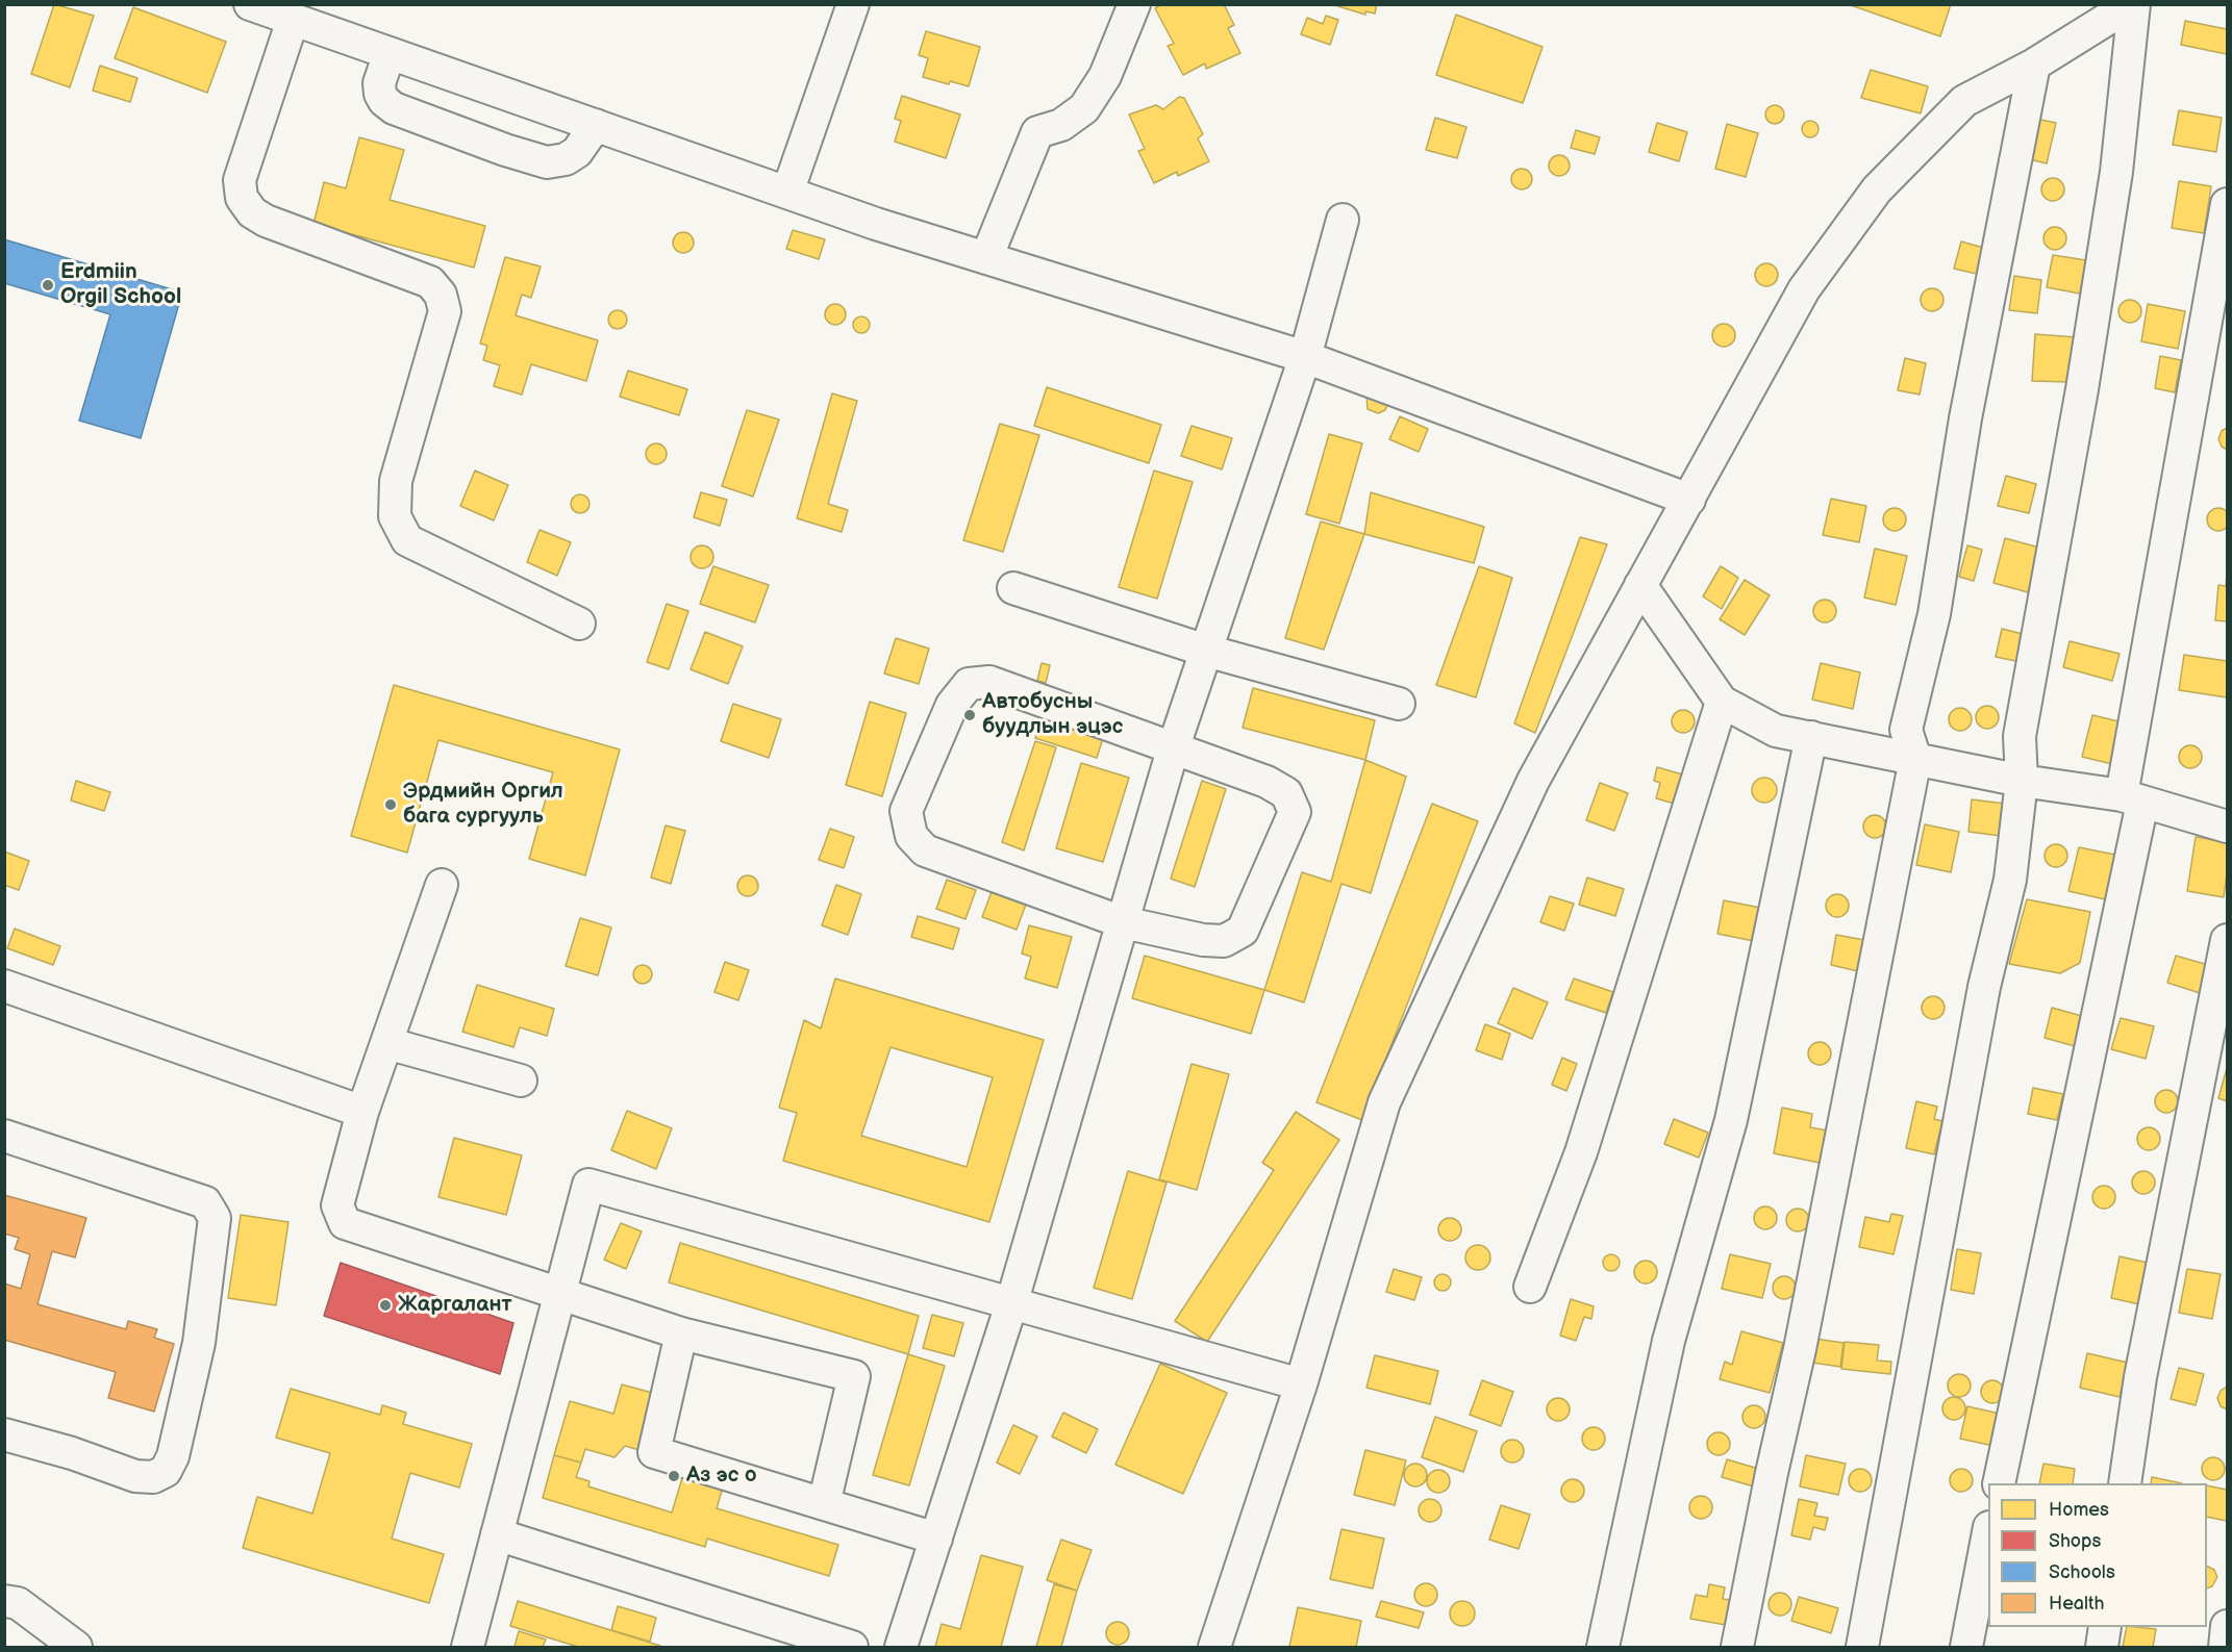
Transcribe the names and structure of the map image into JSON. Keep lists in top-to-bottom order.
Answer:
{
  "places": [
    "Erdmiin Orgil School",
    "Автобусны буудлын эцэс",
    "Эрдмийн Оргил бага сургууль",
    "Жаргалант",
    "Аз эс о"
  ],
  "legend": [
    "Homes",
    "Shops",
    "Schools",
    "Health"
  ]
}
